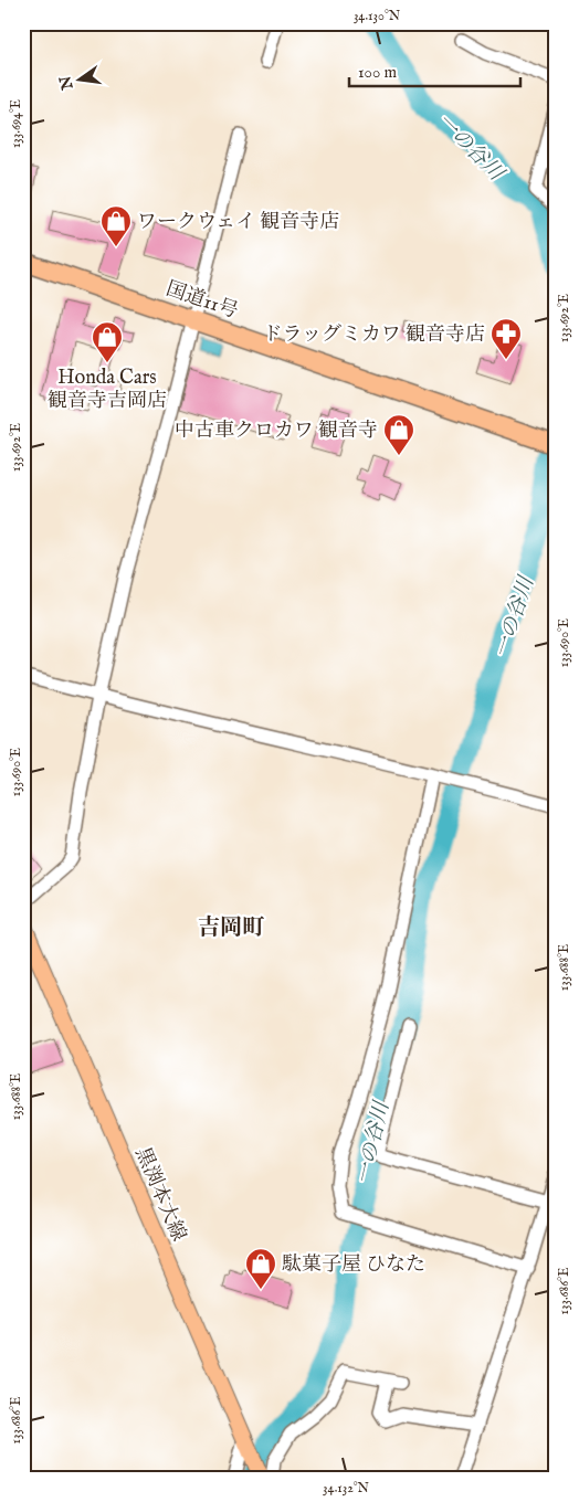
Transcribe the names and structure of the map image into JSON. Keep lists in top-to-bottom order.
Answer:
{
  "streets": {
    "highway": ["国道11号"],
    "main road": ["黒渕本大線"]
  },
  "districts": ["吉岡町"],
  "water": ["一の谷川"],
  "places": {
    "shop": [
      "ワークウェイ 観音寺店",
      "Honda Cars 観音寺吉岡店",
      "中古車クロカワ 観音寺",
      "駄菓子屋 ひなた"
    ],
    "pharmacy": ["ドラッグミカワ 観音寺店"]
  },
  "scale_bar": "100 m",
  "north": "left",
  "coordinates": [
    "34.130°N",
    "133.694°E",
    "133.692°E",
    "133.690°E",
    "133.688°E",
    "133.686°E",
    "34.132°N"
  ]
}
